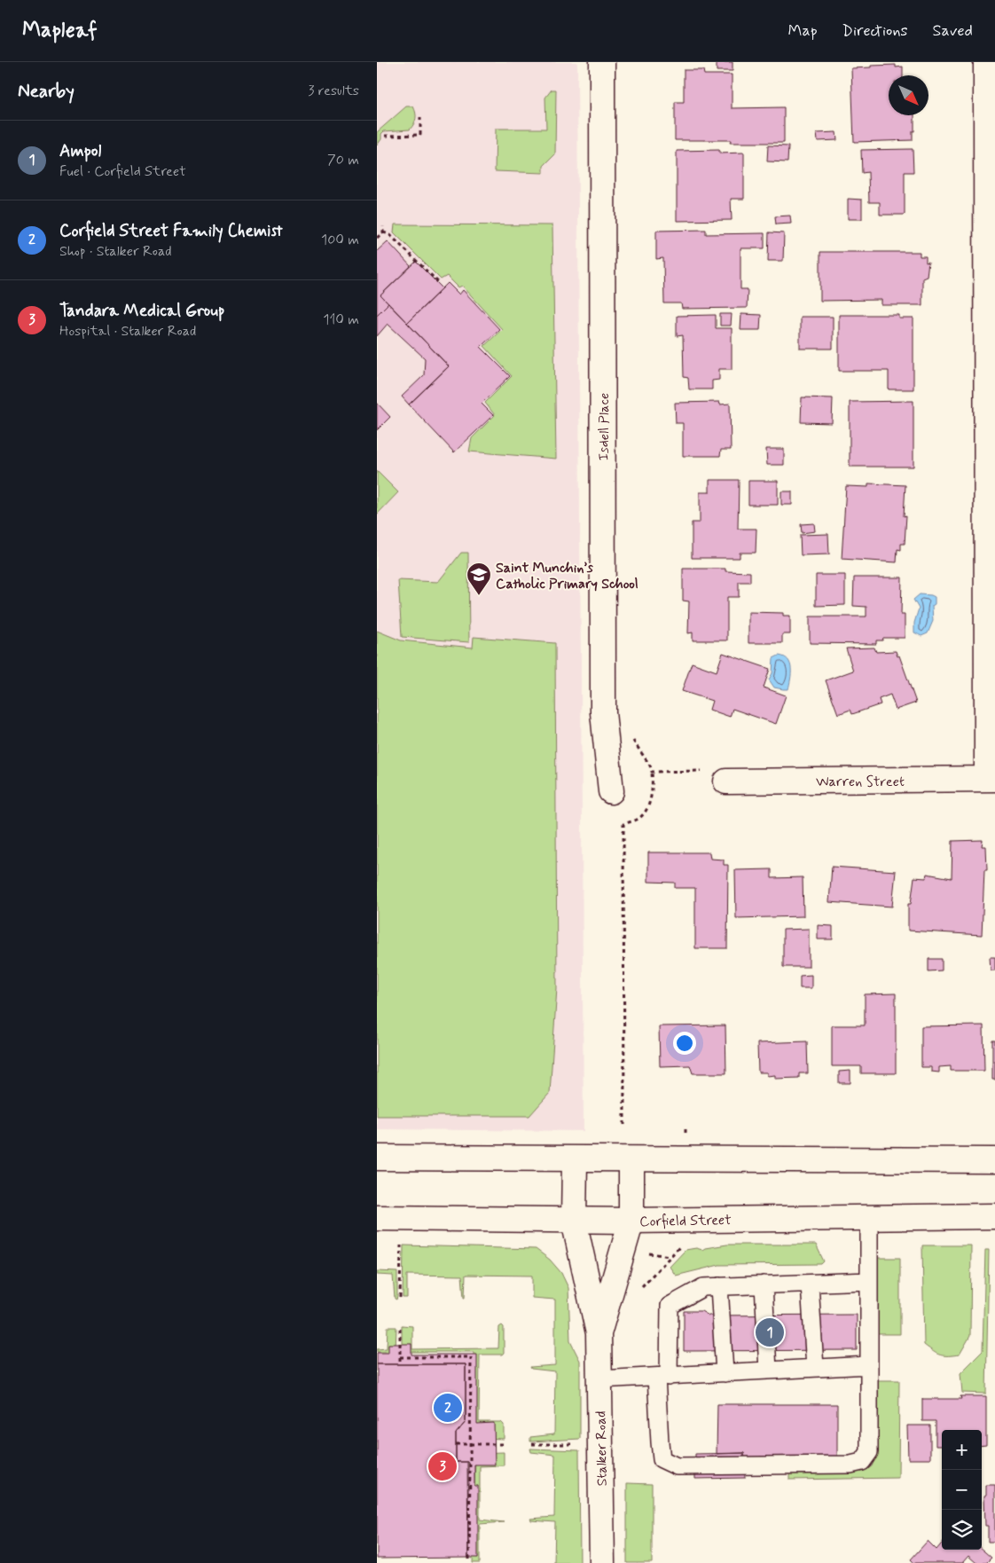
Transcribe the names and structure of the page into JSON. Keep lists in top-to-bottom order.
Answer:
{
  "streets": {
    "main road": [
      "Isdell Place",
      "Warren Street",
      "Corfield Street",
      "Stalker Road"
    ]
  },
  "crossings": [
    ["Corfield Street", "Stalker Road"]
  ],
  "places": {
    "school or university": ["Saint Munchin’s Catholic Primary School"]
  },
  "north": "bottom right",
  "page": {
    "header": "Mapleaf",
    "nav": ["Map", "Directions", "Saved"],
    "heading": ["Nearby", "3 results"],
    "list": [
      {
        "mark": "1",
        "name": "Ampol",
        "note": "Fuel · Corfield Street",
        "value": "70 m"
      },
      {
        "mark": "2",
        "name": "Corfield Street Family Chemist",
        "note": "Shop · Stalker Road",
        "value": "100 m"
      },
      {
        "mark": "3",
        "name": "Tandara Medical Group",
        "note": "Hospital · Stalker Road",
        "value": "110 m"
      }
    ],
    "pins": ["1", "2", "3"],
    "map_buttons": ["+", "−"]
  }
}
